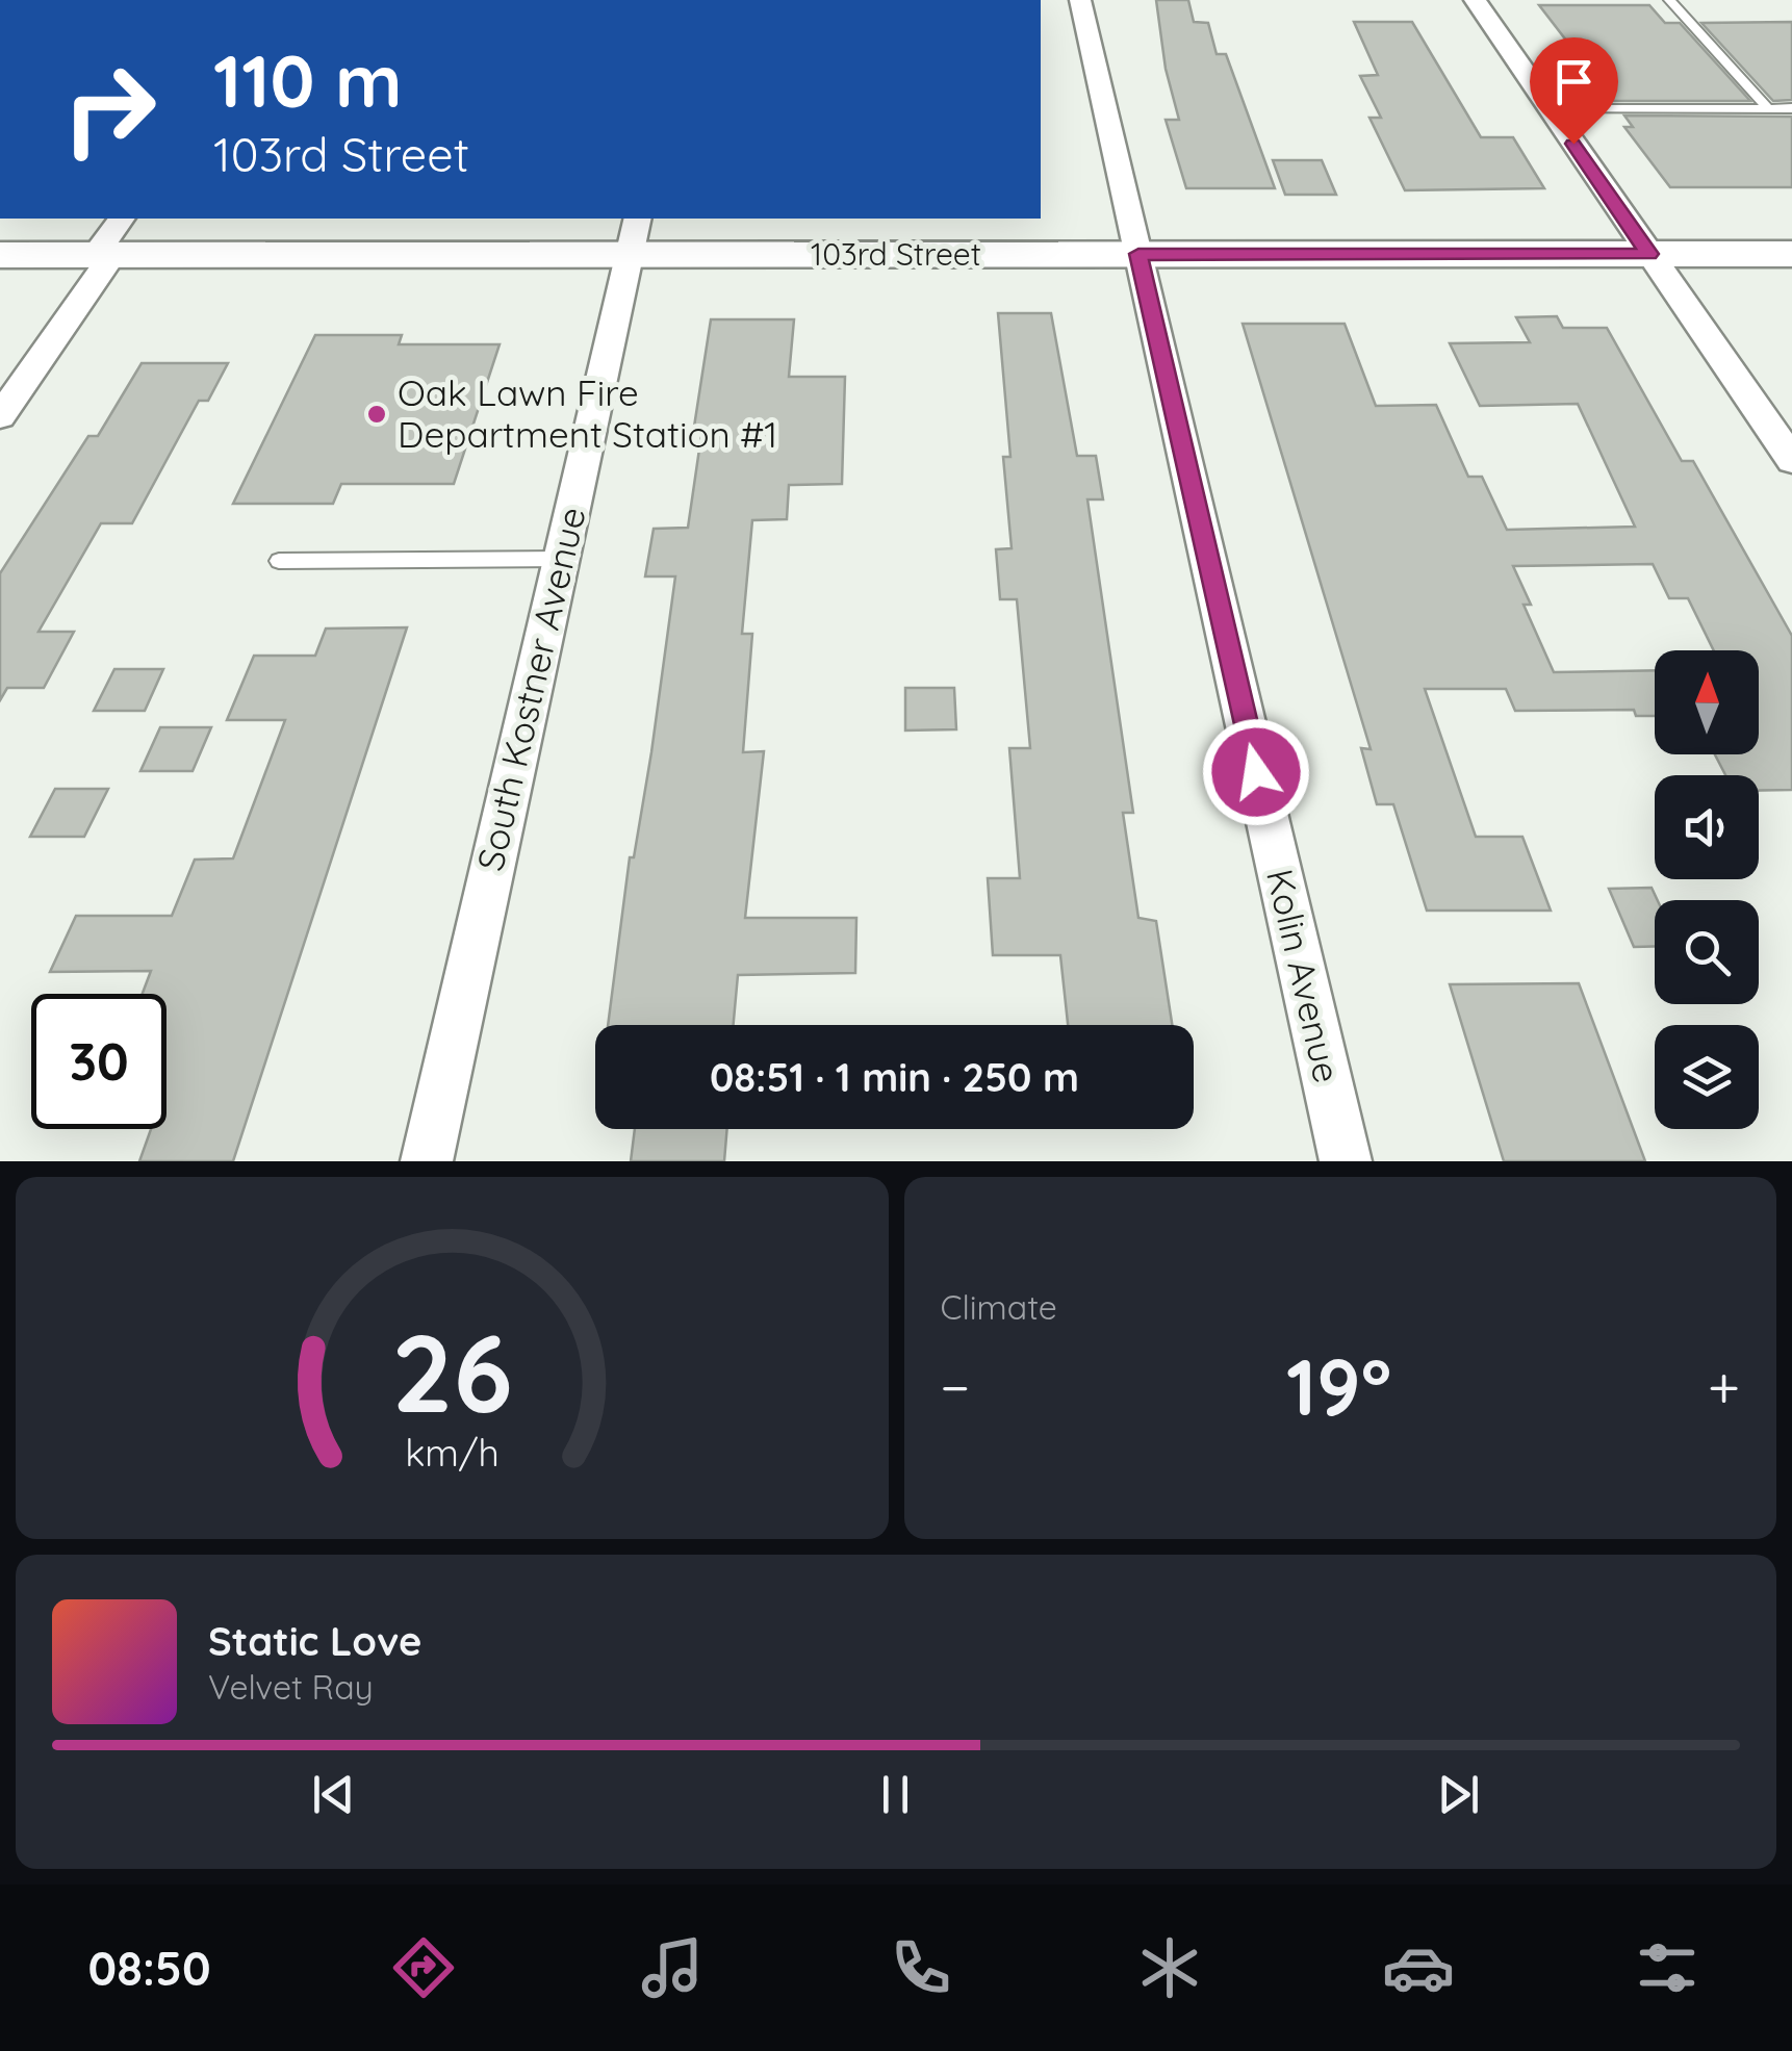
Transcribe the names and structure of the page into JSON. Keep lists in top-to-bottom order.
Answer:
{
  "streets": {
    "main road": ["103rd Street"],
    "street": ["South Kostner Avenue", "Kolin Avenue"]
  },
  "crossings": [
    ["103rd Street", "South Kostner Avenue"],
    ["103rd Street", "Kolin Avenue"]
  ],
  "places": ["Oak Lawn Fire Department Station #1"],
  "north": "top",
  "page": {
    "turn": ["110 m", "103rd Street"],
    "limit": "30",
    "trip": "08:51 · 1 min · 250 m",
    "tile": "Climate",
    "heat": ["−", "19°", "+"],
    "song": ["Static Love", "Velvet Ray"],
    "tabs": "08:50",
    "gauge": ["26", "km/h"]
  }
}
